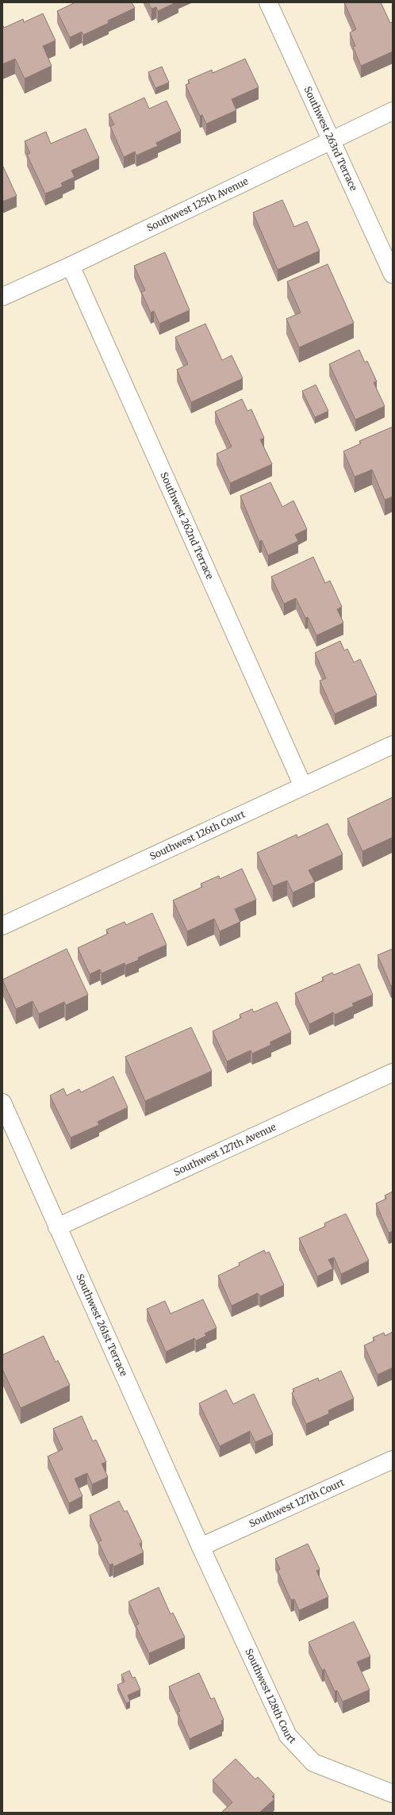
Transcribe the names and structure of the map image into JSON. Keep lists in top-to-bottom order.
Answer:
{
  "streets": {
    "street": [
      "Southwest 263rd Terrace",
      "Southwest 125th Avenue",
      "Southwest 262nd Terrace",
      "Southwest 126th Court",
      "Southwest 127th Avenue",
      "Southwest 261st Terrace",
      "Southwest 127th Court",
      "Southwest 128th Court"
    ]
  },
  "crossings": [
    ["Southwest 263rd Terrace", "Southwest 125th Avenue"],
    ["Southwest 125th Avenue", "Southwest 262nd Terrace"],
    ["Southwest 262nd Terrace", "Southwest 126th Court"],
    ["Southwest 127th Avenue", "Southwest 261st Terrace"],
    ["Southwest 261st Terrace", "Southwest 127th Court"],
    ["Southwest 261st Terrace", "Southwest 128th Court"],
    ["Southwest 127th Court", "Southwest 128th Court"]
  ]
}
